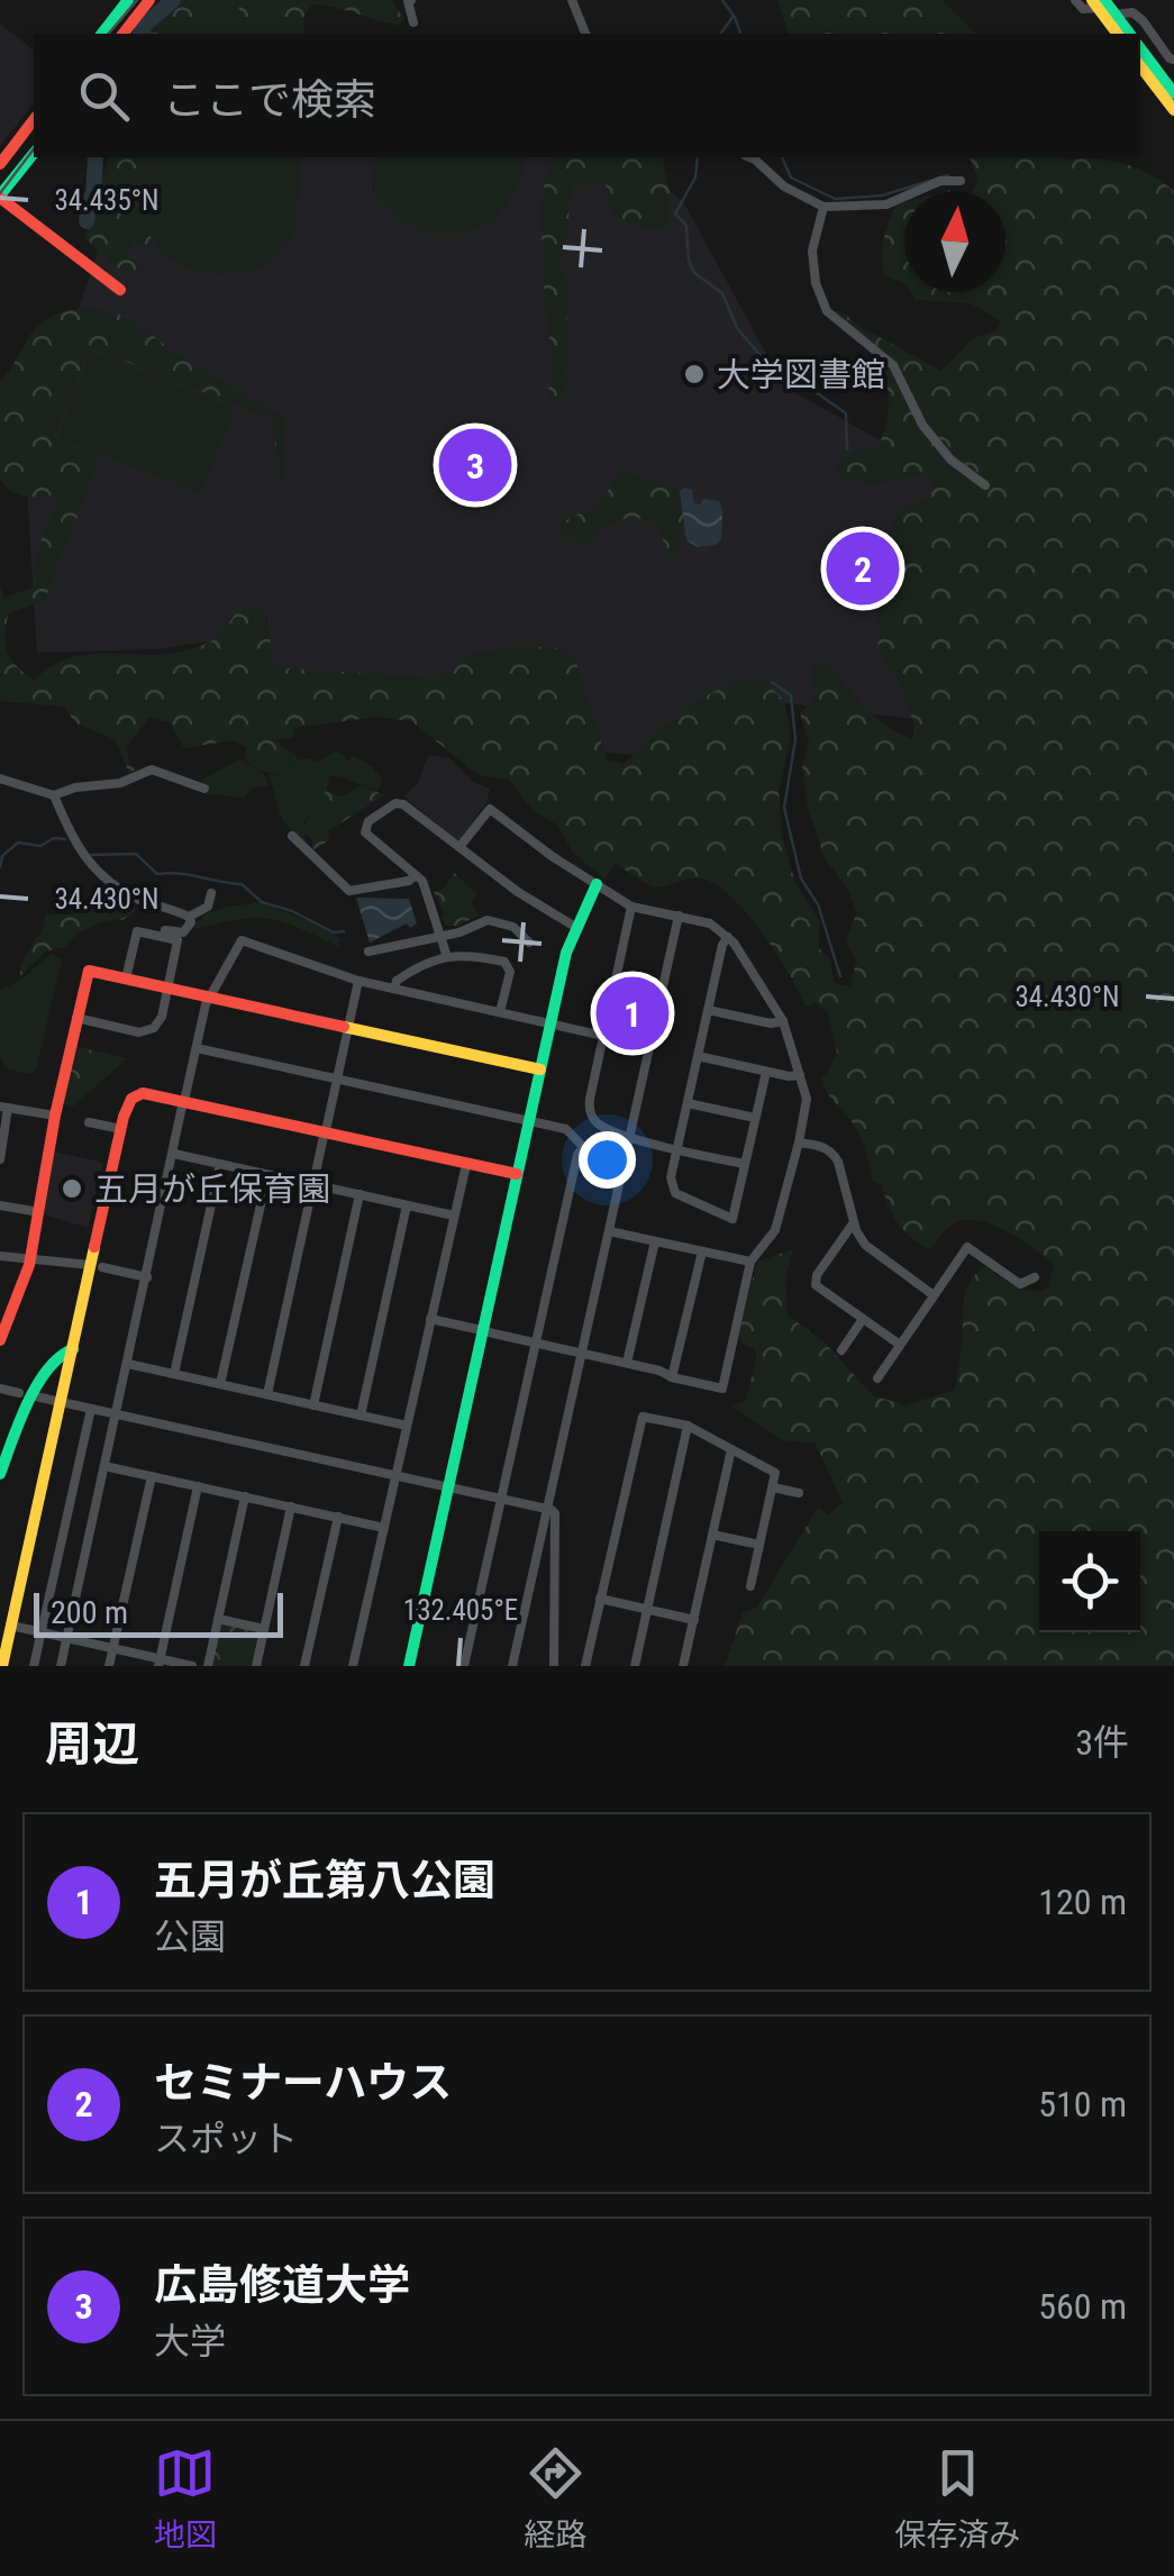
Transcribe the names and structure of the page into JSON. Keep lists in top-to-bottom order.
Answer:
{
  "places": ["大学図書館", "五月が丘保育園"],
  "scale_bar": "200 m",
  "north": "top",
  "page": {
    "search": "ここで検索",
    "pins": ["3", "2", "1"],
    "scale": "200 m",
    "heading": ["周辺", "3件"],
    "list": [
      {
        "mark": "1",
        "name": "五月が丘第八公園",
        "note": "公園",
        "value": "120 m"
      },
      {
        "mark": "2",
        "name": "セミナーハウス",
        "note": "スポット",
        "value": "510 m"
      },
      {
        "mark": "3",
        "name": "広島修道大学",
        "note": "大学",
        "value": "560 m"
      }
    ],
    "nav": ["地図", "経路", "保存済み"]
  },
  "coordinates": ["34.435°N", "34.430°N", "132.405°E"]
}
